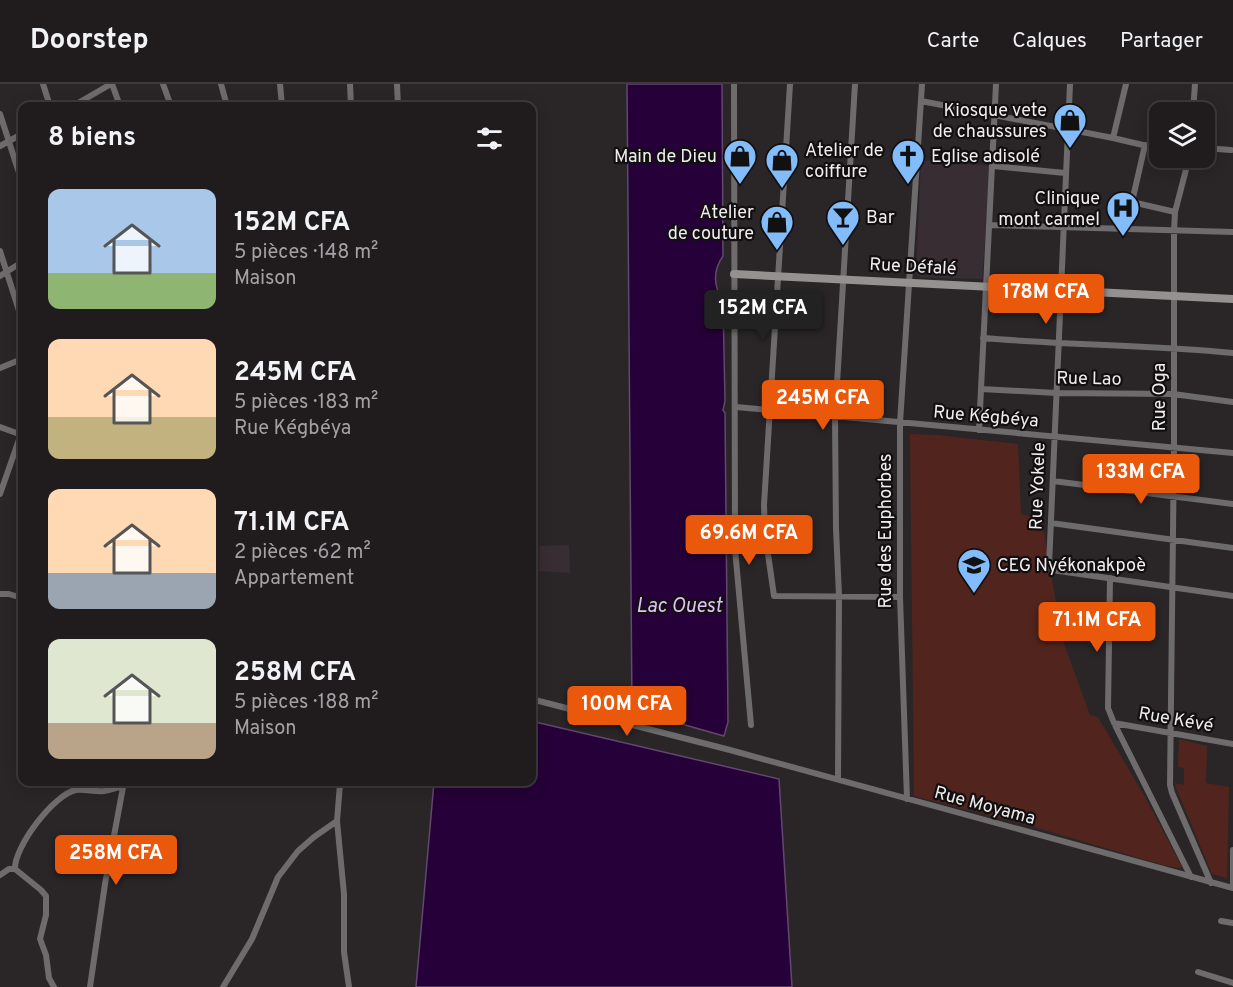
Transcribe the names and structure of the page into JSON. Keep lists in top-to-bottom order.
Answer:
{
  "streets": {
    "street": [
      "Rue Défalé",
      "Rue Lao",
      "Rue Oga",
      "Rue Kégbéya",
      "Rue Yokele",
      "Rue des Euphorbes",
      "Rue Kévé",
      "Rue Moyama"
    ]
  },
  "crossings": [
    ["Rue Défalé", "Rue Oga"],
    ["Rue Défalé", "Rue Yokele"],
    ["Rue Défalé", "Rue des Euphorbes"],
    ["Rue Lao", "Rue Oga"],
    ["Rue Lao", "Rue Yokele"],
    ["Rue Oga", "Rue Kégbéya"],
    ["Rue Oga", "Rue Kévé"],
    ["Rue Oga", "Rue Moyama"],
    ["Rue Kégbéya", "Rue Yokele"],
    ["Rue Kégbéya", "Rue des Euphorbes"],
    ["Rue des Euphorbes", "Rue Moyama"]
  ],
  "water": ["Lac Ouest"],
  "places": {
    "shop": [
      "Kiosque vete de chaussures",
      "Main de Dieu",
      "Atelier de coiffure",
      "Atelier de couture"
    ],
    "church": ["Eglise adisolé"],
    "hospital": ["Clinique mont carmel"],
    "bar": ["Bar"],
    "school or university": ["CEG Nyékonakpoè"]
  },
  "page": {
    "header": "Doorstep",
    "nav": ["Carte", "Calques", "Partager"],
    "heading": "8 biens",
    "list": [
      {
        "name": "152M CFA",
        "note": "5 pièces · 148 m² · Maison"
      },
      {
        "name": "245M CFA",
        "note": "5 pièces · 183 m² · Rue Kégbéya"
      },
      {
        "name": "71.1M CFA",
        "note": "2 pièces · 62 m² · Appartement"
      },
      {
        "name": "258M CFA",
        "note": "5 pièces · 188 m² · Maison"
      }
    ],
    "price": [
      "178M CFA",
      "152M CFA",
      "245M CFA",
      "133M CFA",
      "69.6M CFA",
      "71.1M CFA",
      "100M CFA",
      "258M CFA"
    ]
  }
}
